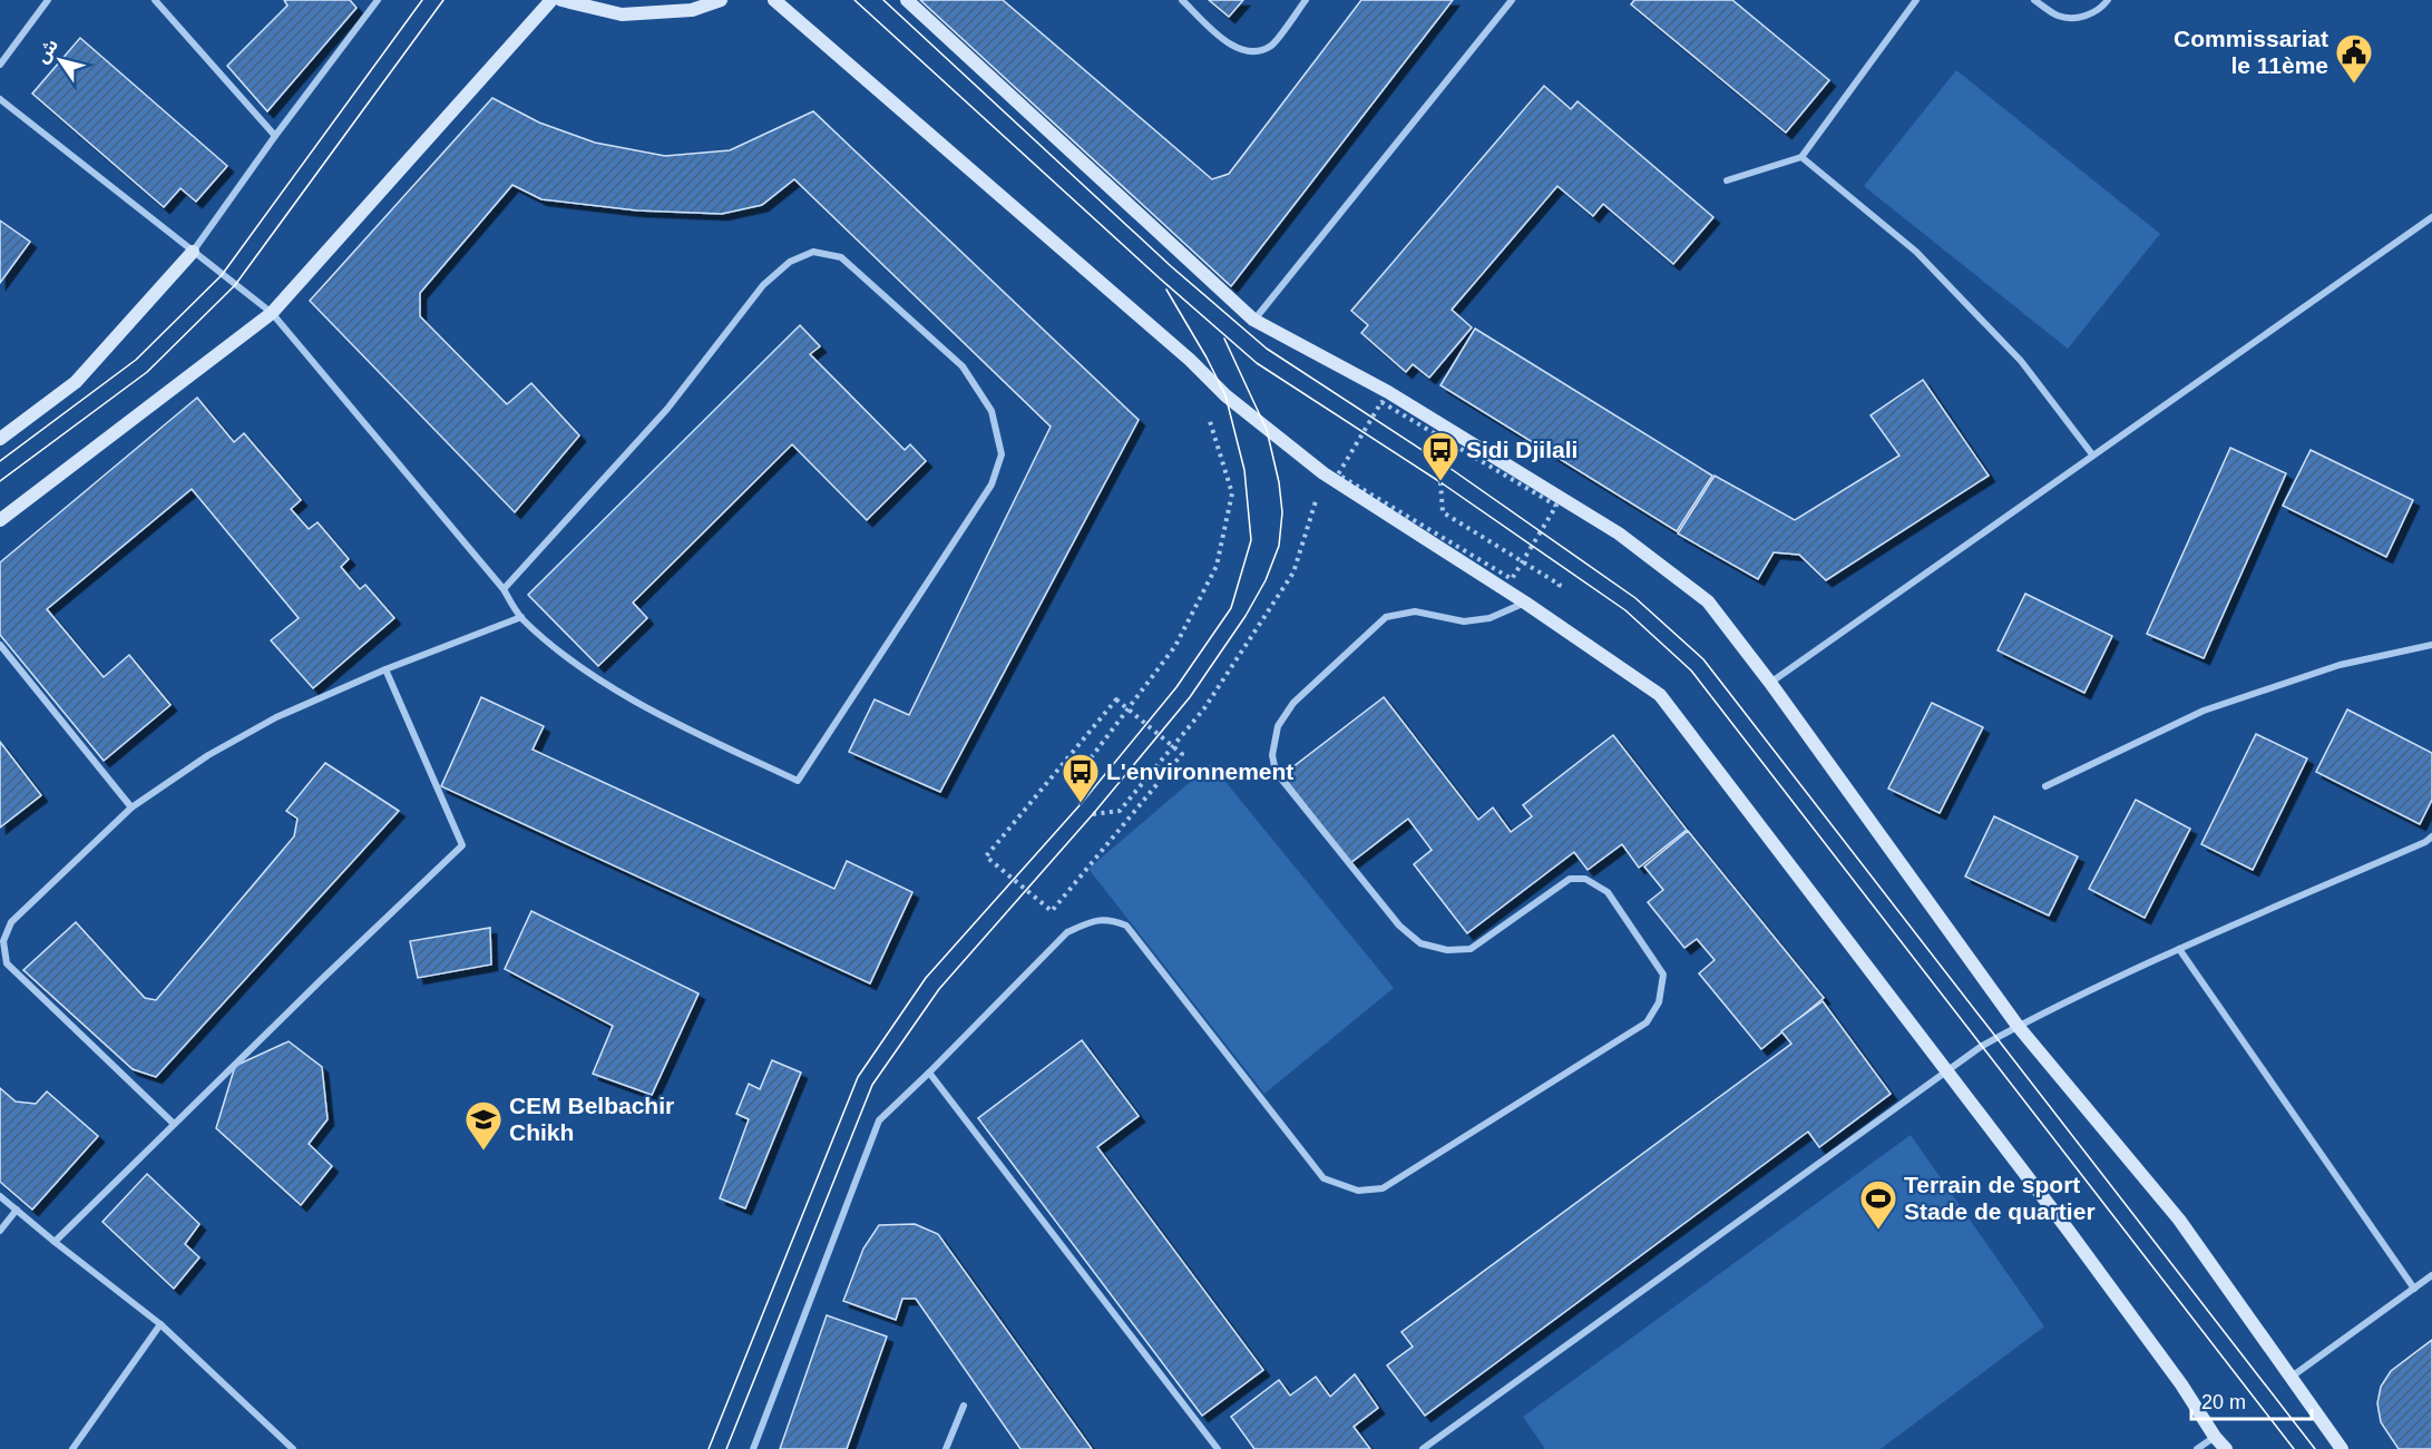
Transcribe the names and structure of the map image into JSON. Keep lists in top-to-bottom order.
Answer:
{
  "places": {
    "public building": ["Commissariat le 11ème"],
    "bus stop": ["Sidi Djilali", "L'environnement"],
    "school or university": ["CEM Belbachir Chikh"],
    "sports": ["Terrain de sport Stade de quartier"]
  },
  "scale_bar": "20 m",
  "north": "top left"
}
